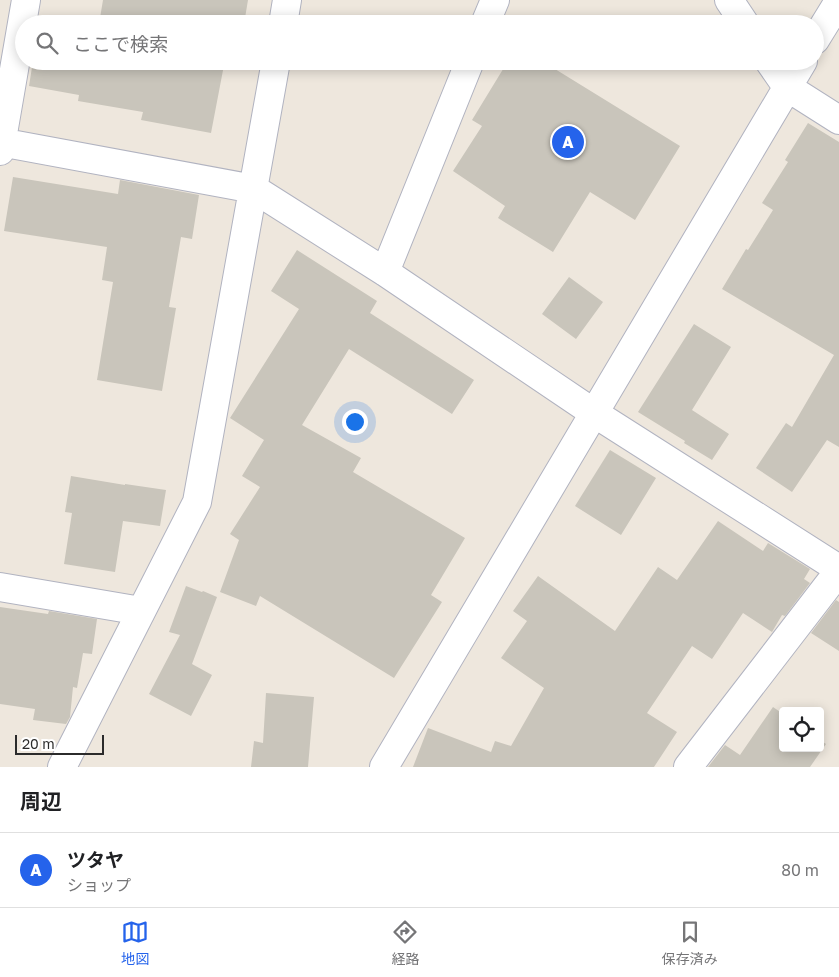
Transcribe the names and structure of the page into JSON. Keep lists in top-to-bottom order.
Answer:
{
  "scale_bar": "20 m",
  "page": {
    "search": "ここで検索",
    "pins": "A",
    "scale": "20 m",
    "heading": "周辺",
    "list": [
      {
        "mark": "A",
        "name": "ツタヤ",
        "note": "ショップ",
        "value": "80 m"
      }
    ],
    "nav": ["地図", "経路", "保存済み"]
  }
}
